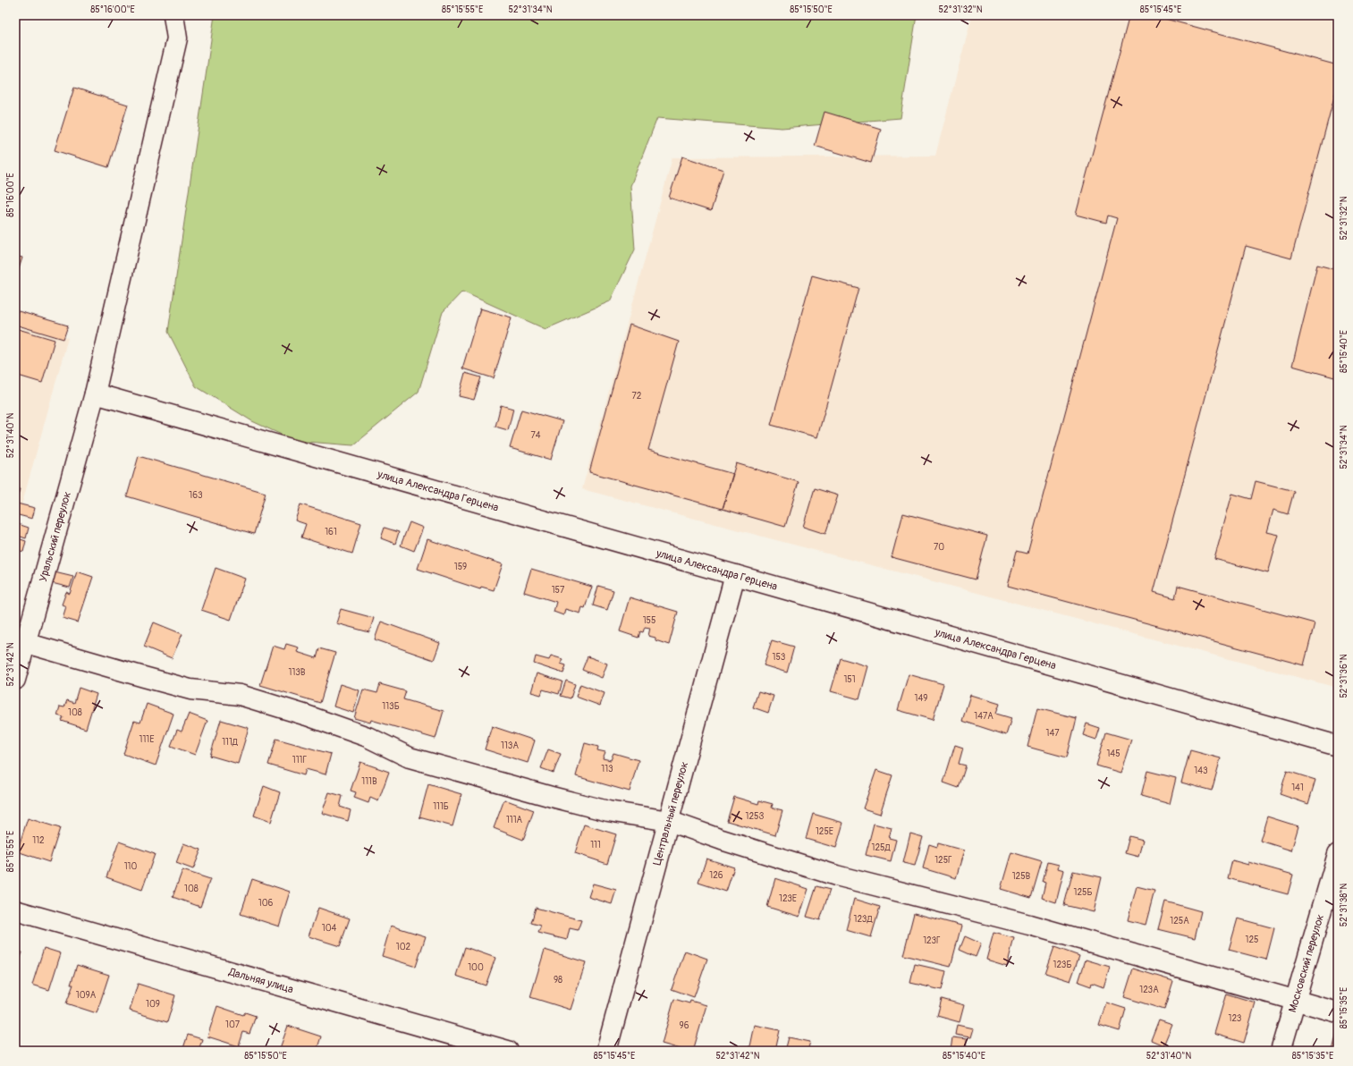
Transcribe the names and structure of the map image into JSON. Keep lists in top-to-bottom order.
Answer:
{
  "streets": {
    "street": [
      "улица Александра Герцена",
      "Уральский переулок",
      "Центральный переулок",
      "Московский переулок",
      "Дальняя улица"
    ]
  },
  "crossings": [
    ["улица Александра Герцена", "Уральский переулок"],
    ["улица Александра Герцена", "Центральный переулок"]
  ],
  "house_numbers": [
    "72",
    "74",
    "163",
    "161",
    "70",
    "159",
    "157",
    "155",
    "153",
    "113В",
    "151",
    "149",
    "113Б",
    "108",
    "147А",
    "147",
    "111Е",
    "111Д",
    "113А",
    "145",
    "111Г",
    "113",
    "143",
    "111В",
    "141",
    "111Б",
    "125З",
    "111А",
    "125Е",
    "112",
    "111",
    "125Д",
    "125Г",
    "110",
    "126",
    "125В",
    "108",
    "125Б",
    "123Е",
    "106",
    "123Д",
    "125А",
    "104",
    "125",
    "123Г",
    "102",
    "123Б",
    "100",
    "98",
    "123А",
    "109А",
    "109",
    "123",
    "107",
    "96"
  ],
  "coordinates": [
    "85°16'00\"E",
    "85°15'55\"E",
    "52°31'34\"N",
    "85°15'50\"E",
    "52°31'32\"N",
    "85°15'45\"E",
    "85°15'40\"E",
    "52°31'40\"N",
    "52°31'42\"N",
    "52°31'36\"N",
    "52°31'38\"N",
    "85°15'35\"E"
  ]
}
